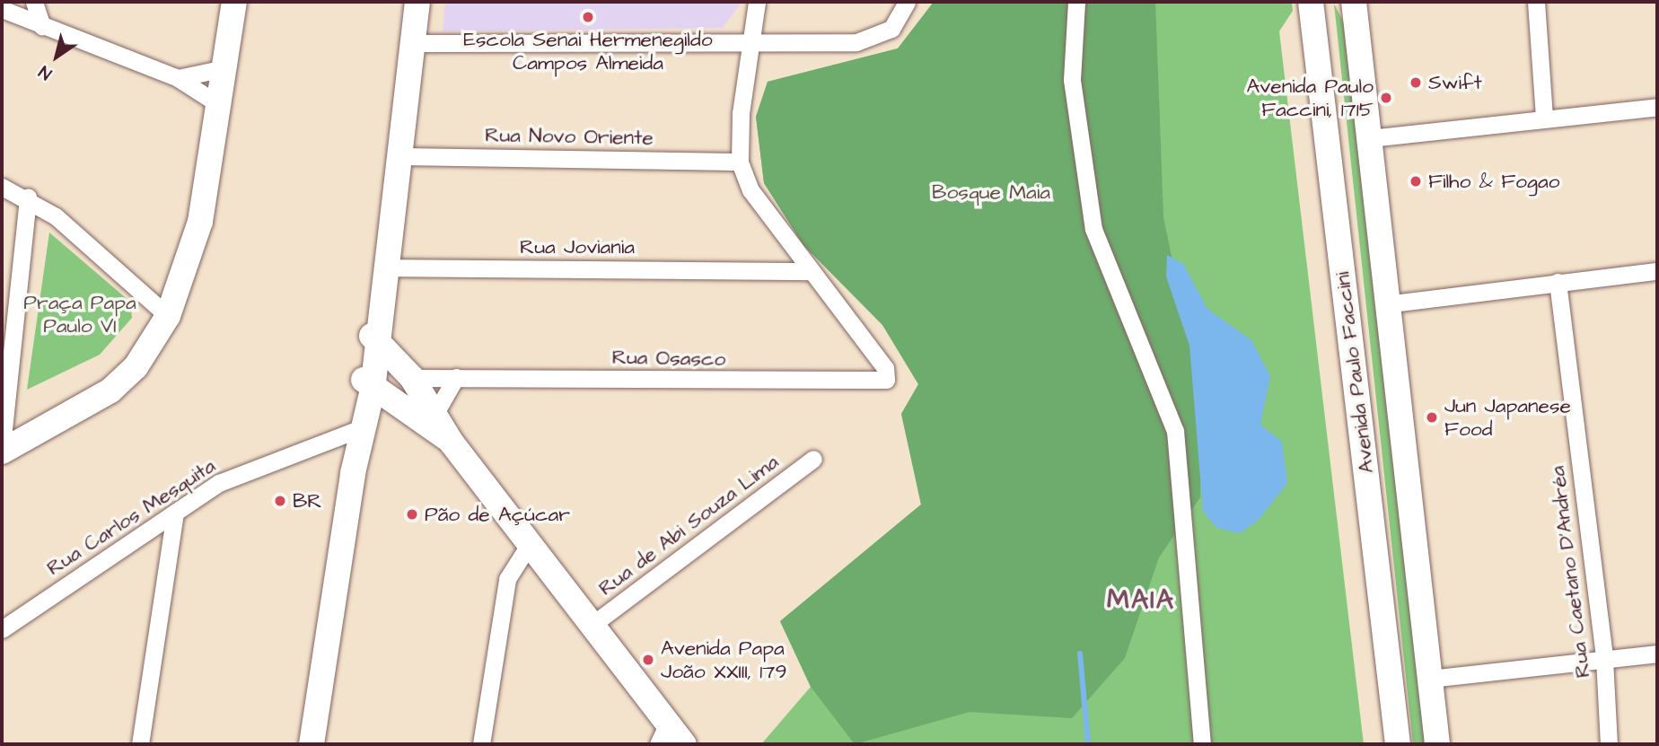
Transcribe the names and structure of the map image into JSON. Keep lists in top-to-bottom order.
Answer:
{
  "streets": {
    "street": [
      "Rua Novo Oriente",
      "Rua Joviania",
      "Rua Osasco",
      "Avenida Paulo Faccini",
      "Rua Carlos Mesquita",
      "Rua de Abi Souza Lima",
      "Rua Caetano D'Andréa"
    ]
  },
  "crossings": [
    ["Rua Joviania", "Rua Osasco"]
  ],
  "districts": ["MAIA"],
  "parks": ["Bosque Maia", "Praça Papa Paulo VI"],
  "places": [
    "Escola Senai Hermenegildo Campos Almeida",
    "Swift",
    "Avenida Paulo Faccini, 1715",
    "Filho & Fogao",
    "Jun Japanese Food",
    "BR",
    "Pão de Açúcar",
    "Avenida Papa João XXIII, 179"
  ],
  "north": "bottom left"
}
